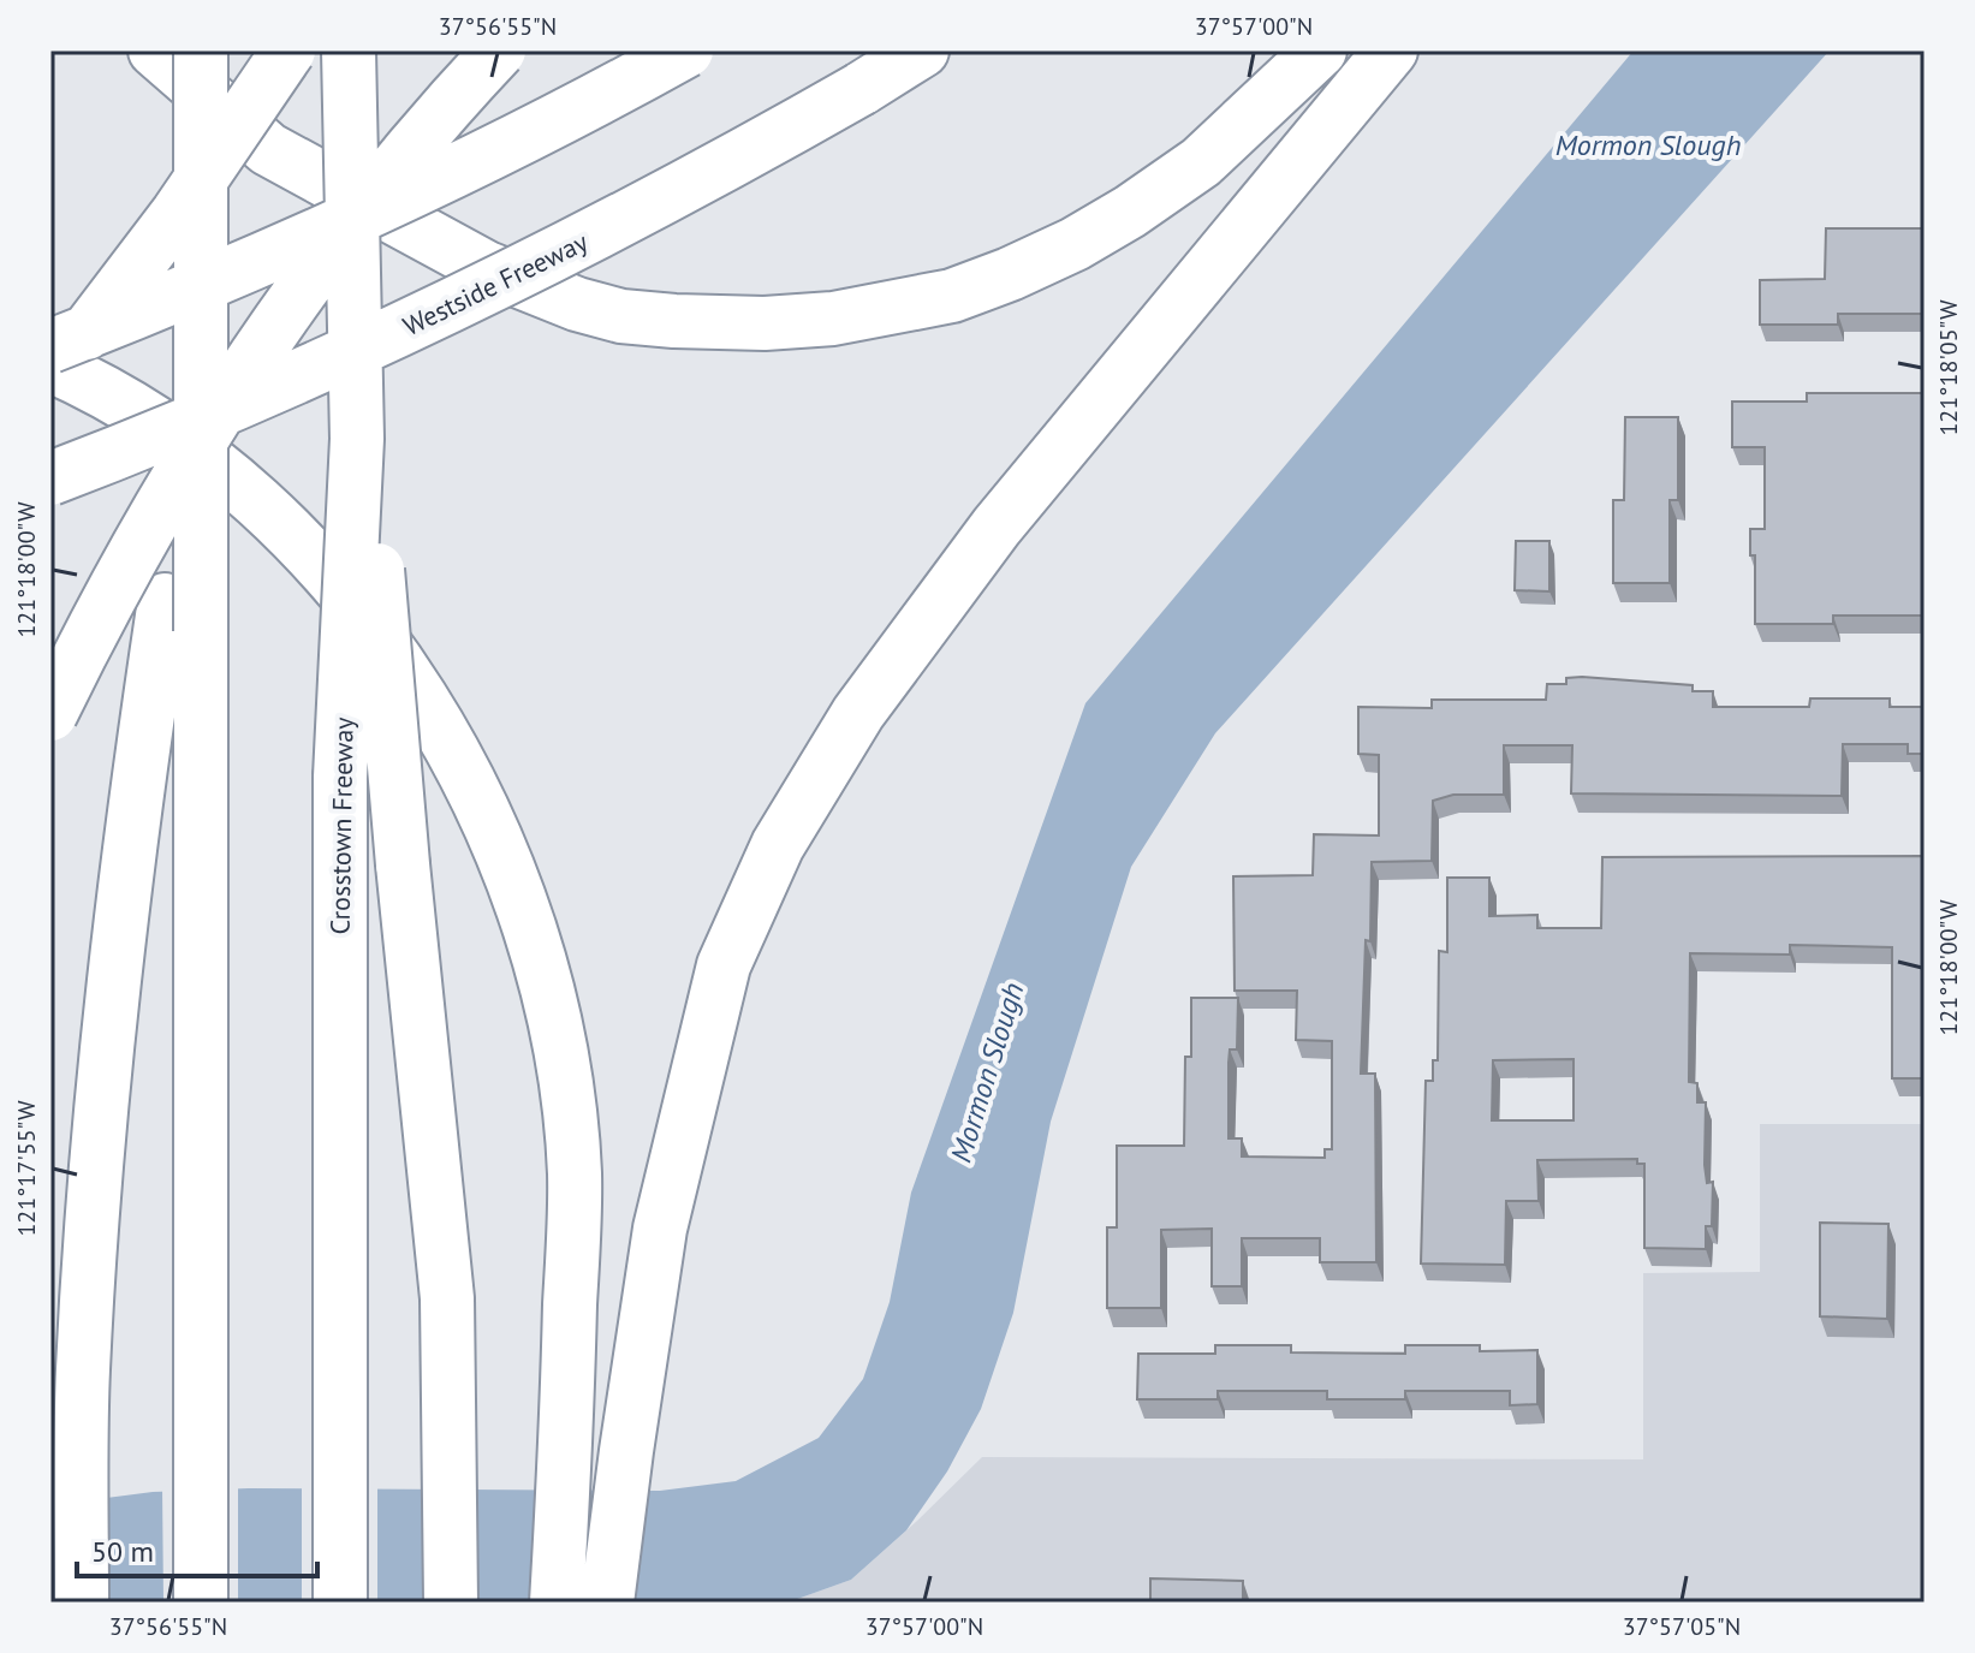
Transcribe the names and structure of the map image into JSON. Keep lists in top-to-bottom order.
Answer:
{
  "streets": {
    "highway": ["Westside Freeway", "Crosstown Freeway"]
  },
  "water": ["Mormon Slough"],
  "scale_bar": "50 m",
  "coordinates": [
    "37°56'55\"N",
    "37°57'00\"N",
    "121°18'05\"W",
    "121°18'00\"W",
    "121°17'55\"W",
    "37°57'05\"N"
  ]
}
